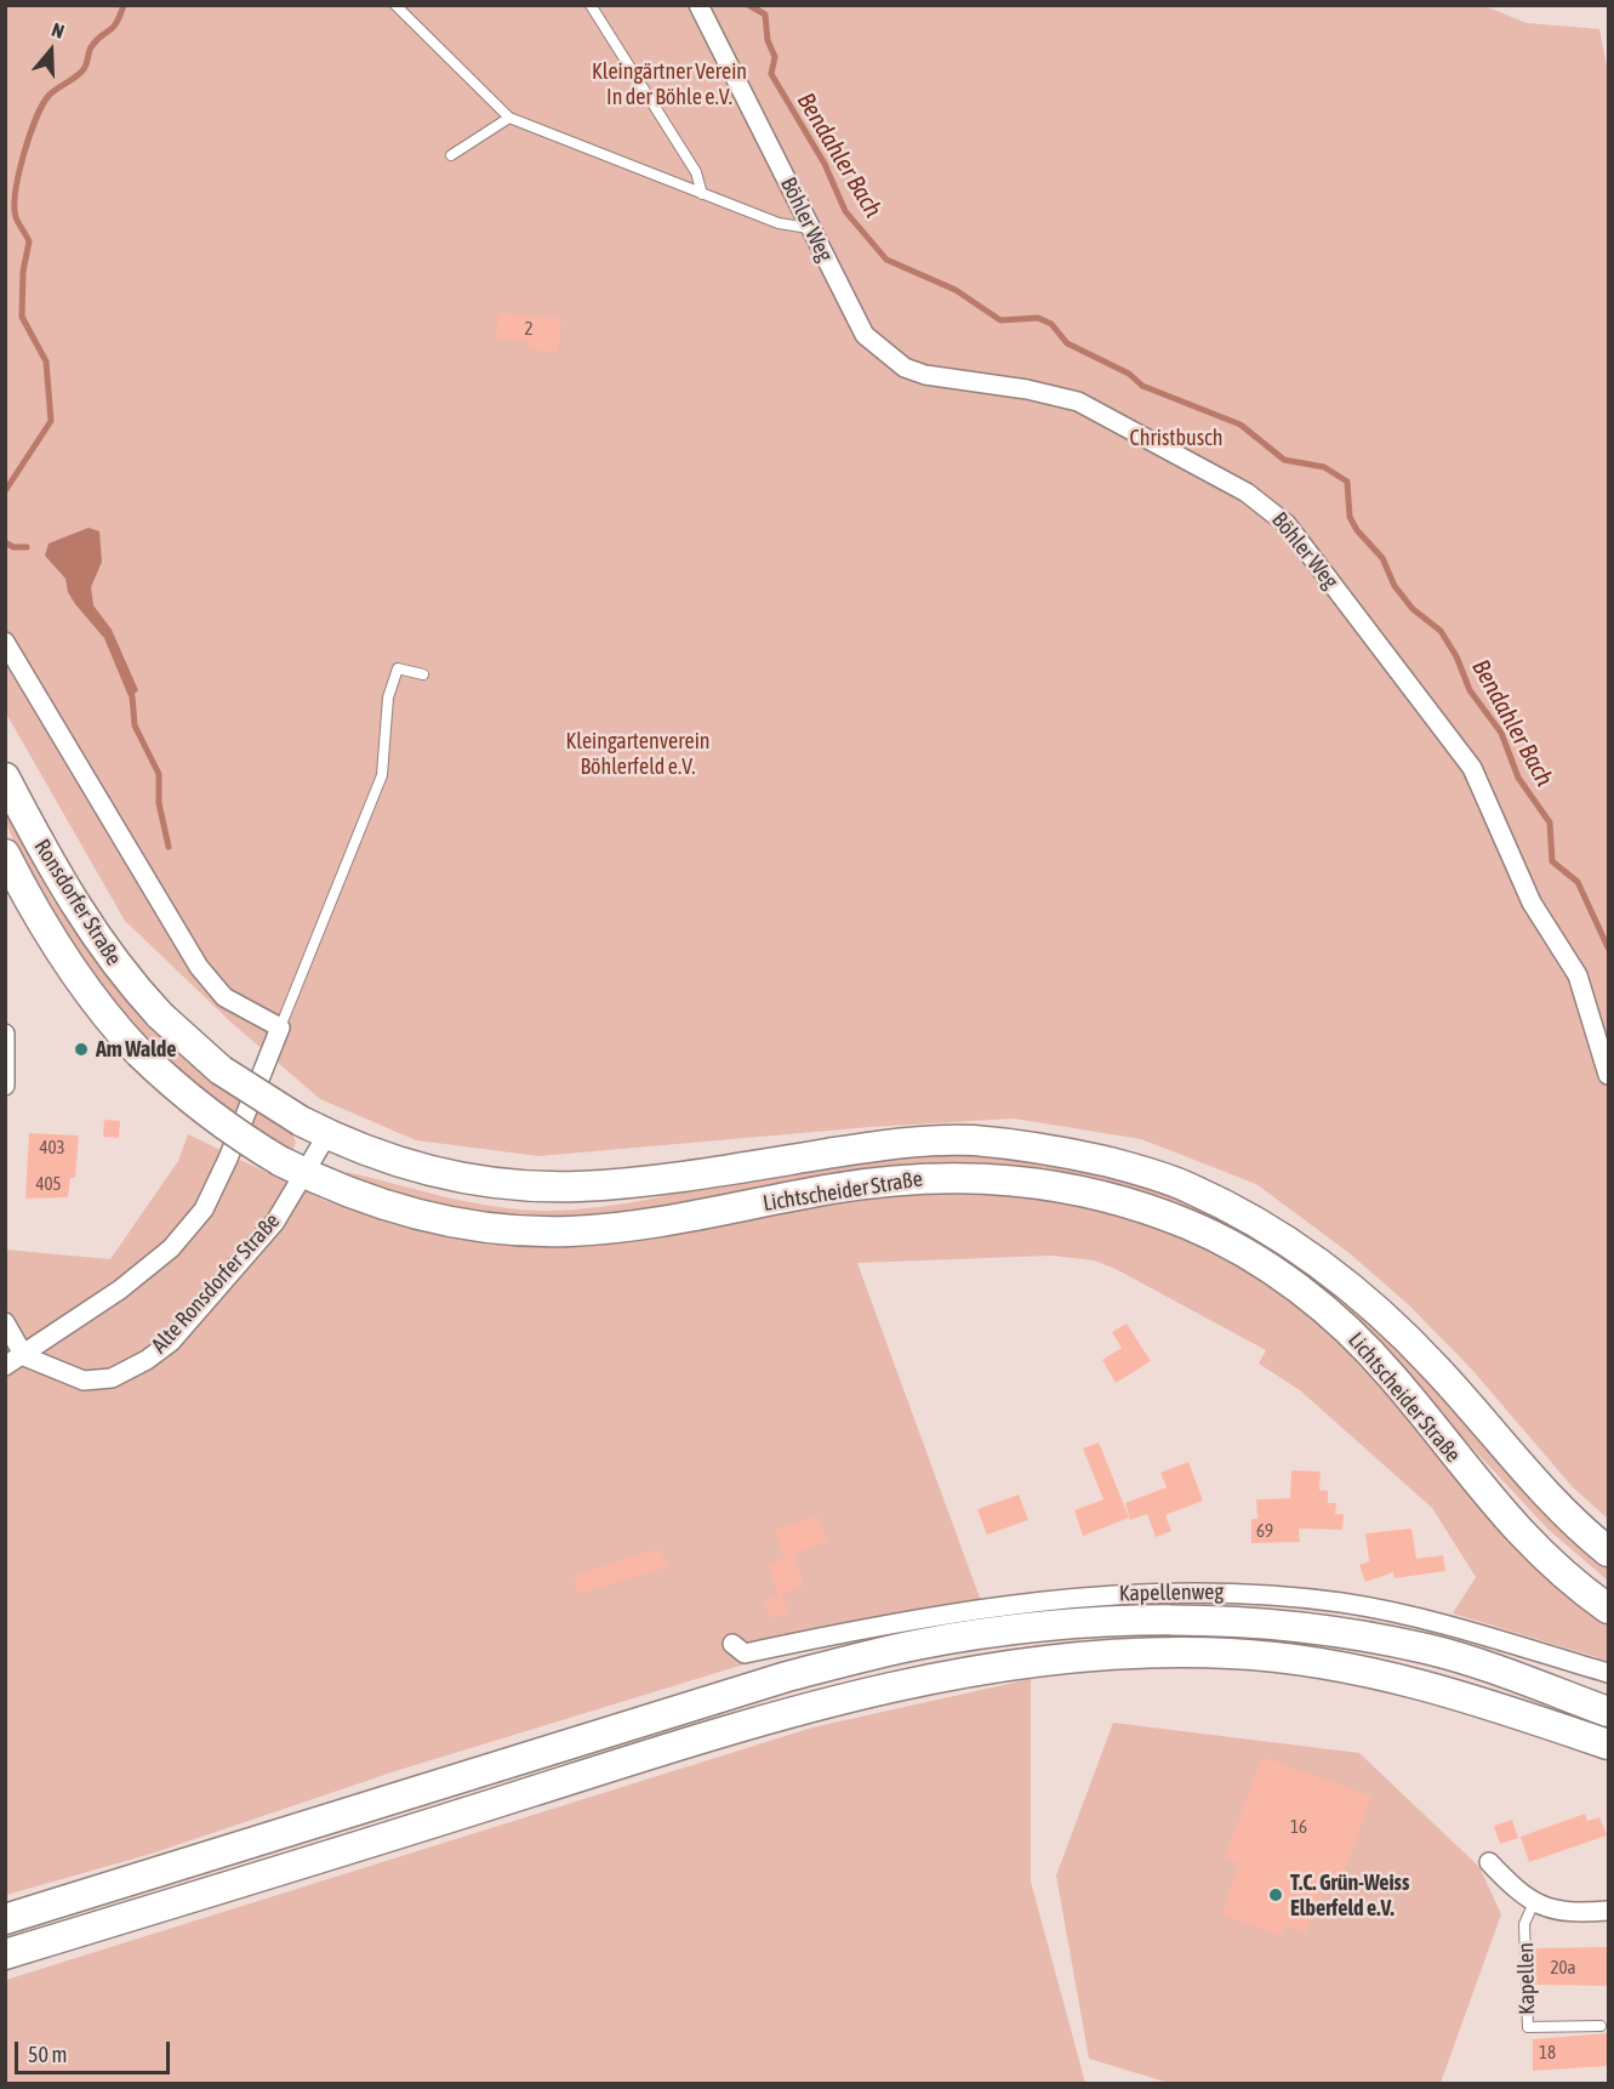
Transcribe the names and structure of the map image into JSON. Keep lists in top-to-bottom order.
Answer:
{
  "streets": {
    "main road": ["Ronsdorfer Straße", "Lichtscheider Straße"],
    "street": ["Böhler Weg", "Alte Ronsdorfer Straße", "Kapellenweg"],
    "lane": ["Kapellen"]
  },
  "crossings": [
    ["Ronsdorfer Straße", "Lichtscheider Straße"],
    ["Ronsdorfer Straße", "Alte Ronsdorfer Straße"],
    ["Lichtscheider Straße", "Alte Ronsdorfer Straße"]
  ],
  "water": ["Bendahler Bach"],
  "parks": ["Kleingärtner Verein In der Böhle e.V.", "Christbusch", "Kleingartenverein Böhlerfeld e.V."],
  "places": ["Am Walde", "T.C. Grün-Weiss Elberfeld e.V."],
  "house_numbers": [
    "2",
    "403",
    "405",
    "69",
    "16",
    "20a",
    "18"
  ],
  "scale_bar": "50 m",
  "north": "top"
}
